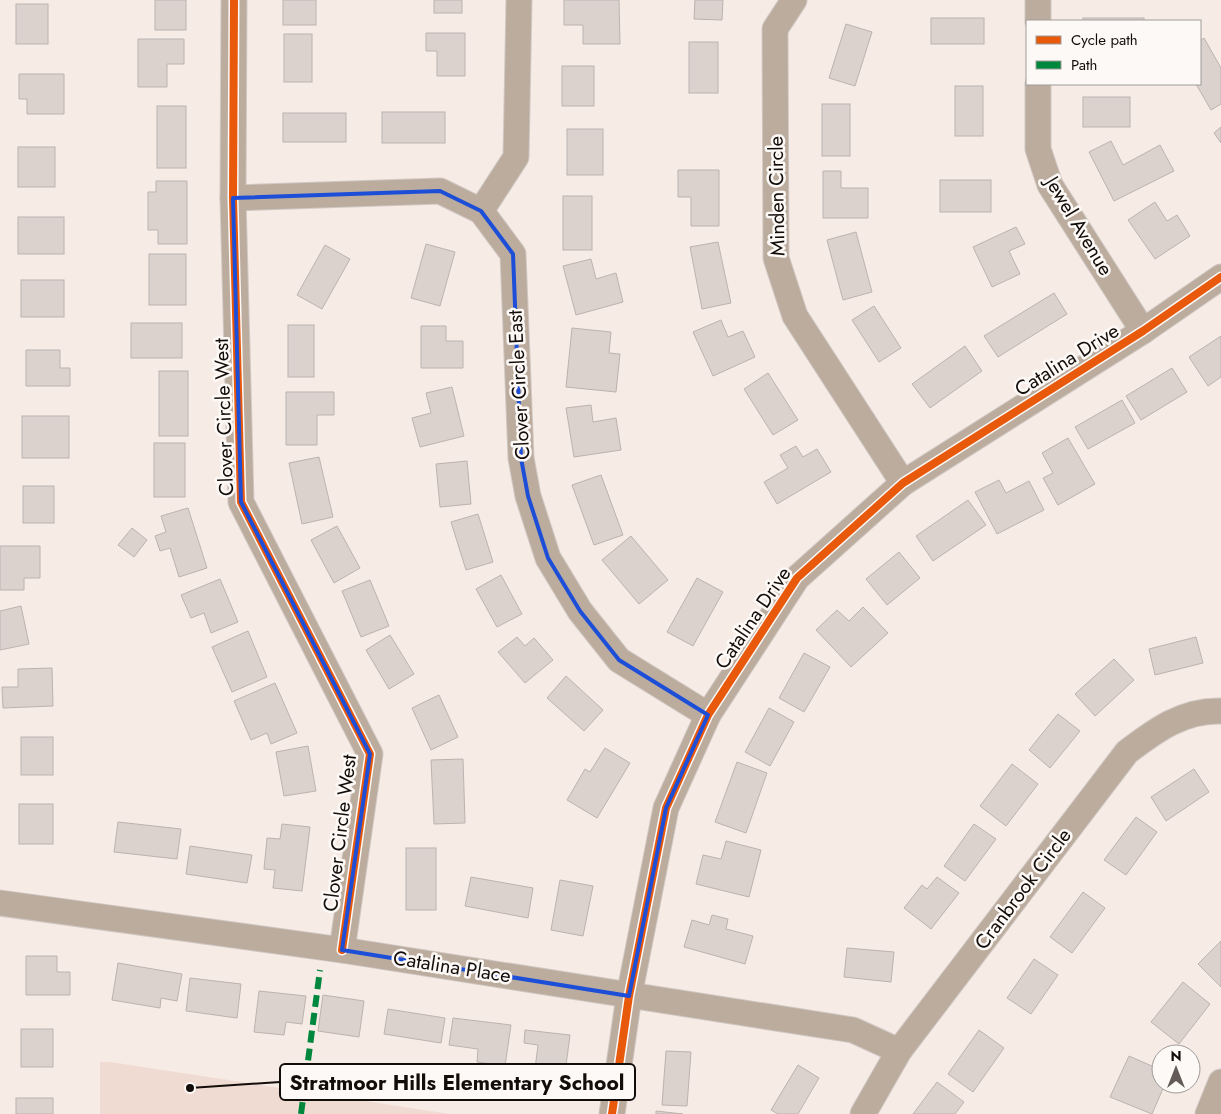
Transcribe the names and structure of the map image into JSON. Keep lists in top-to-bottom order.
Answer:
{
  "streets": {
    "street": [
      "Minden Circle",
      "Jewel Avenue",
      "Catalina Drive",
      "Clover Circle East",
      "Clover Circle West",
      "Cranbrook Circle",
      "Catalina Place"
    ]
  },
  "crossings": [
    ["Minden Circle", "Catalina Drive"],
    ["Jewel Avenue", "Catalina Drive"],
    ["Catalina Drive", "Clover Circle East"],
    ["Catalina Drive", "Catalina Place"],
    ["Clover Circle West", "Catalina Place"],
    ["Cranbrook Circle", "Catalina Place"]
  ],
  "places": ["Stratmoor Hills Elementary School"],
  "legend": ["Cycle path", "Path"],
  "north": "top"
}
